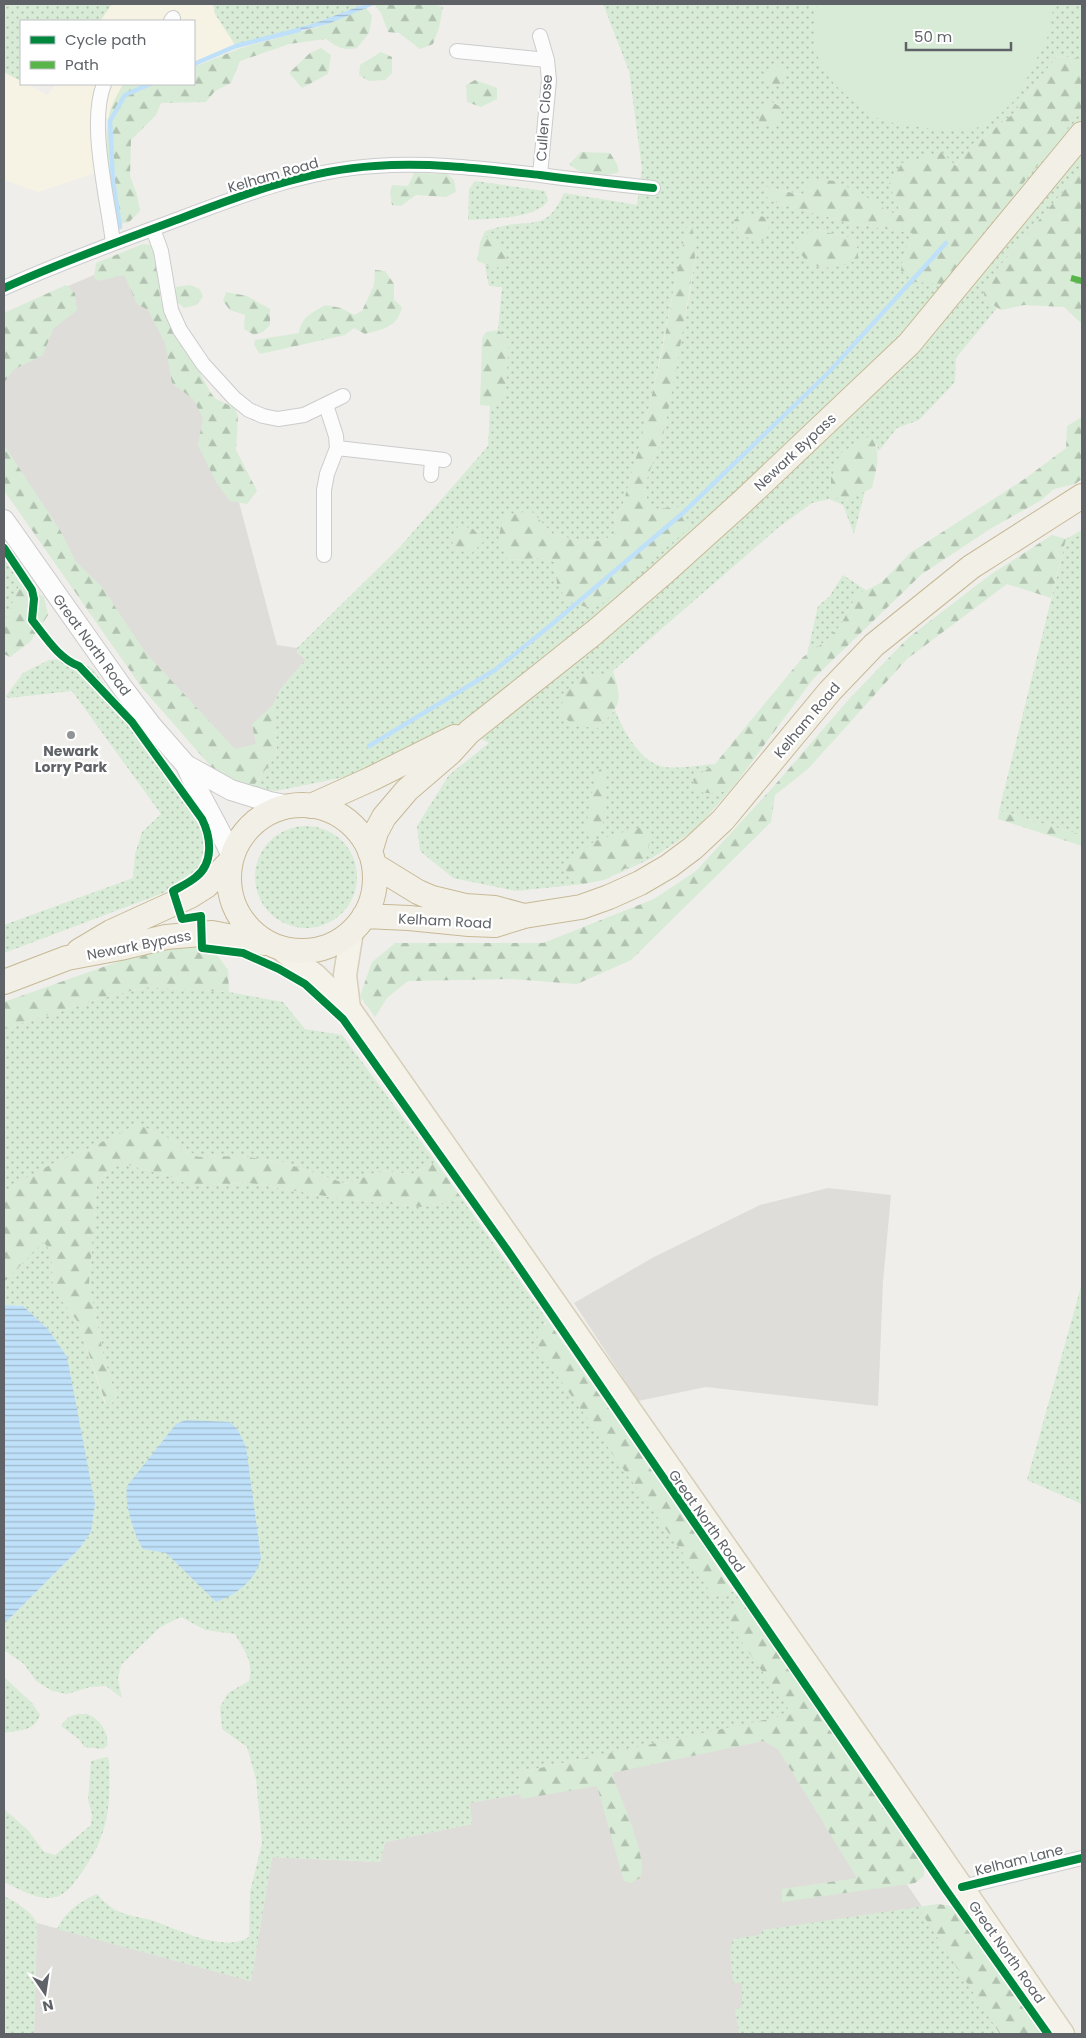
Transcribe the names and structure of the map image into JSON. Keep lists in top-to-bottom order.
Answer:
{
  "streets": {
    "highway": ["Kelham Road", "Newark Bypass"],
    "main road": ["Great North Road"],
    "street": ["Cullen Close", "Kelham Lane"]
  },
  "crossings": [
    ["Cullen Close", "Kelham Road"],
    ["Kelham Road", "Newark Bypass"],
    ["Kelham Road", "Great North Road"],
    ["Newark Bypass", "Great North Road"],
    ["Great North Road", "Kelham Lane"]
  ],
  "places": ["Newark Lorry Park"],
  "legend": ["Cycle path", "Path"],
  "scale_bar": "50 m",
  "north": "bottom"
}
